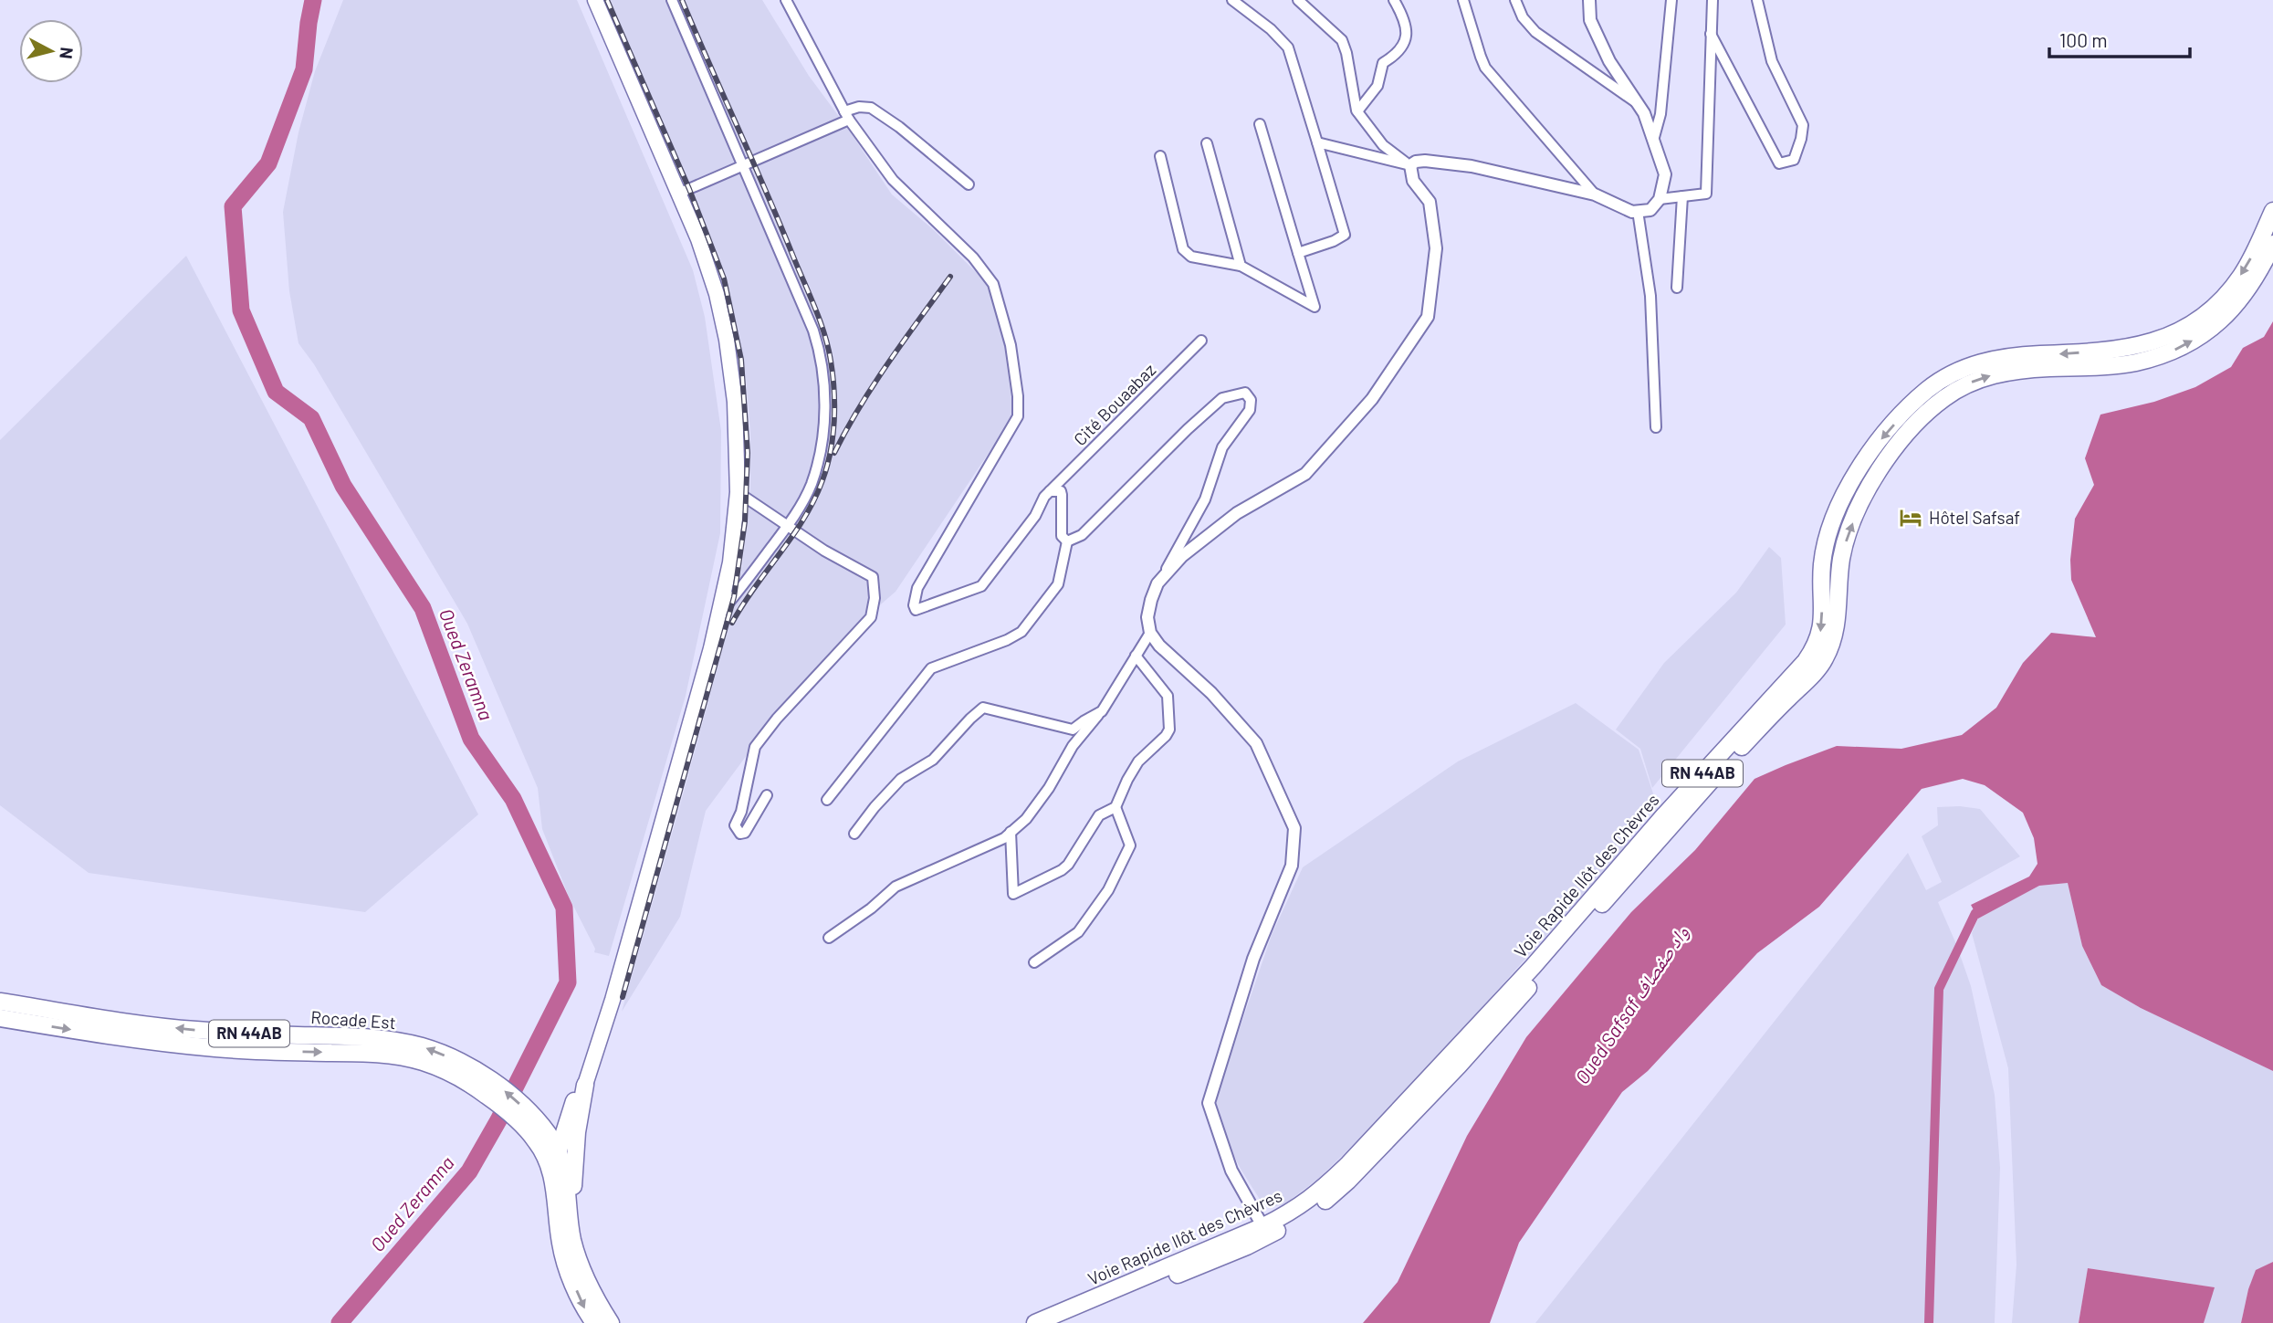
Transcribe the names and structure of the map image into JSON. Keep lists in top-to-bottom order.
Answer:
{
  "streets": {
    "highway": ["RN 44AB", "Voie Rapide Ilôt des Chèvres", "Rocade Est"],
    "street": ["Cité Bouaabaz"]
  },
  "crossings": [
    ["RN 44AB", "Rocade Est"]
  ],
  "water": ["Oued Zeramna", "Oued Safsaf واد صفصاف"],
  "places": {
    "hotel": ["Hôtel Safsaf"]
  },
  "scale_bar": "100 m",
  "north": "right"
}
